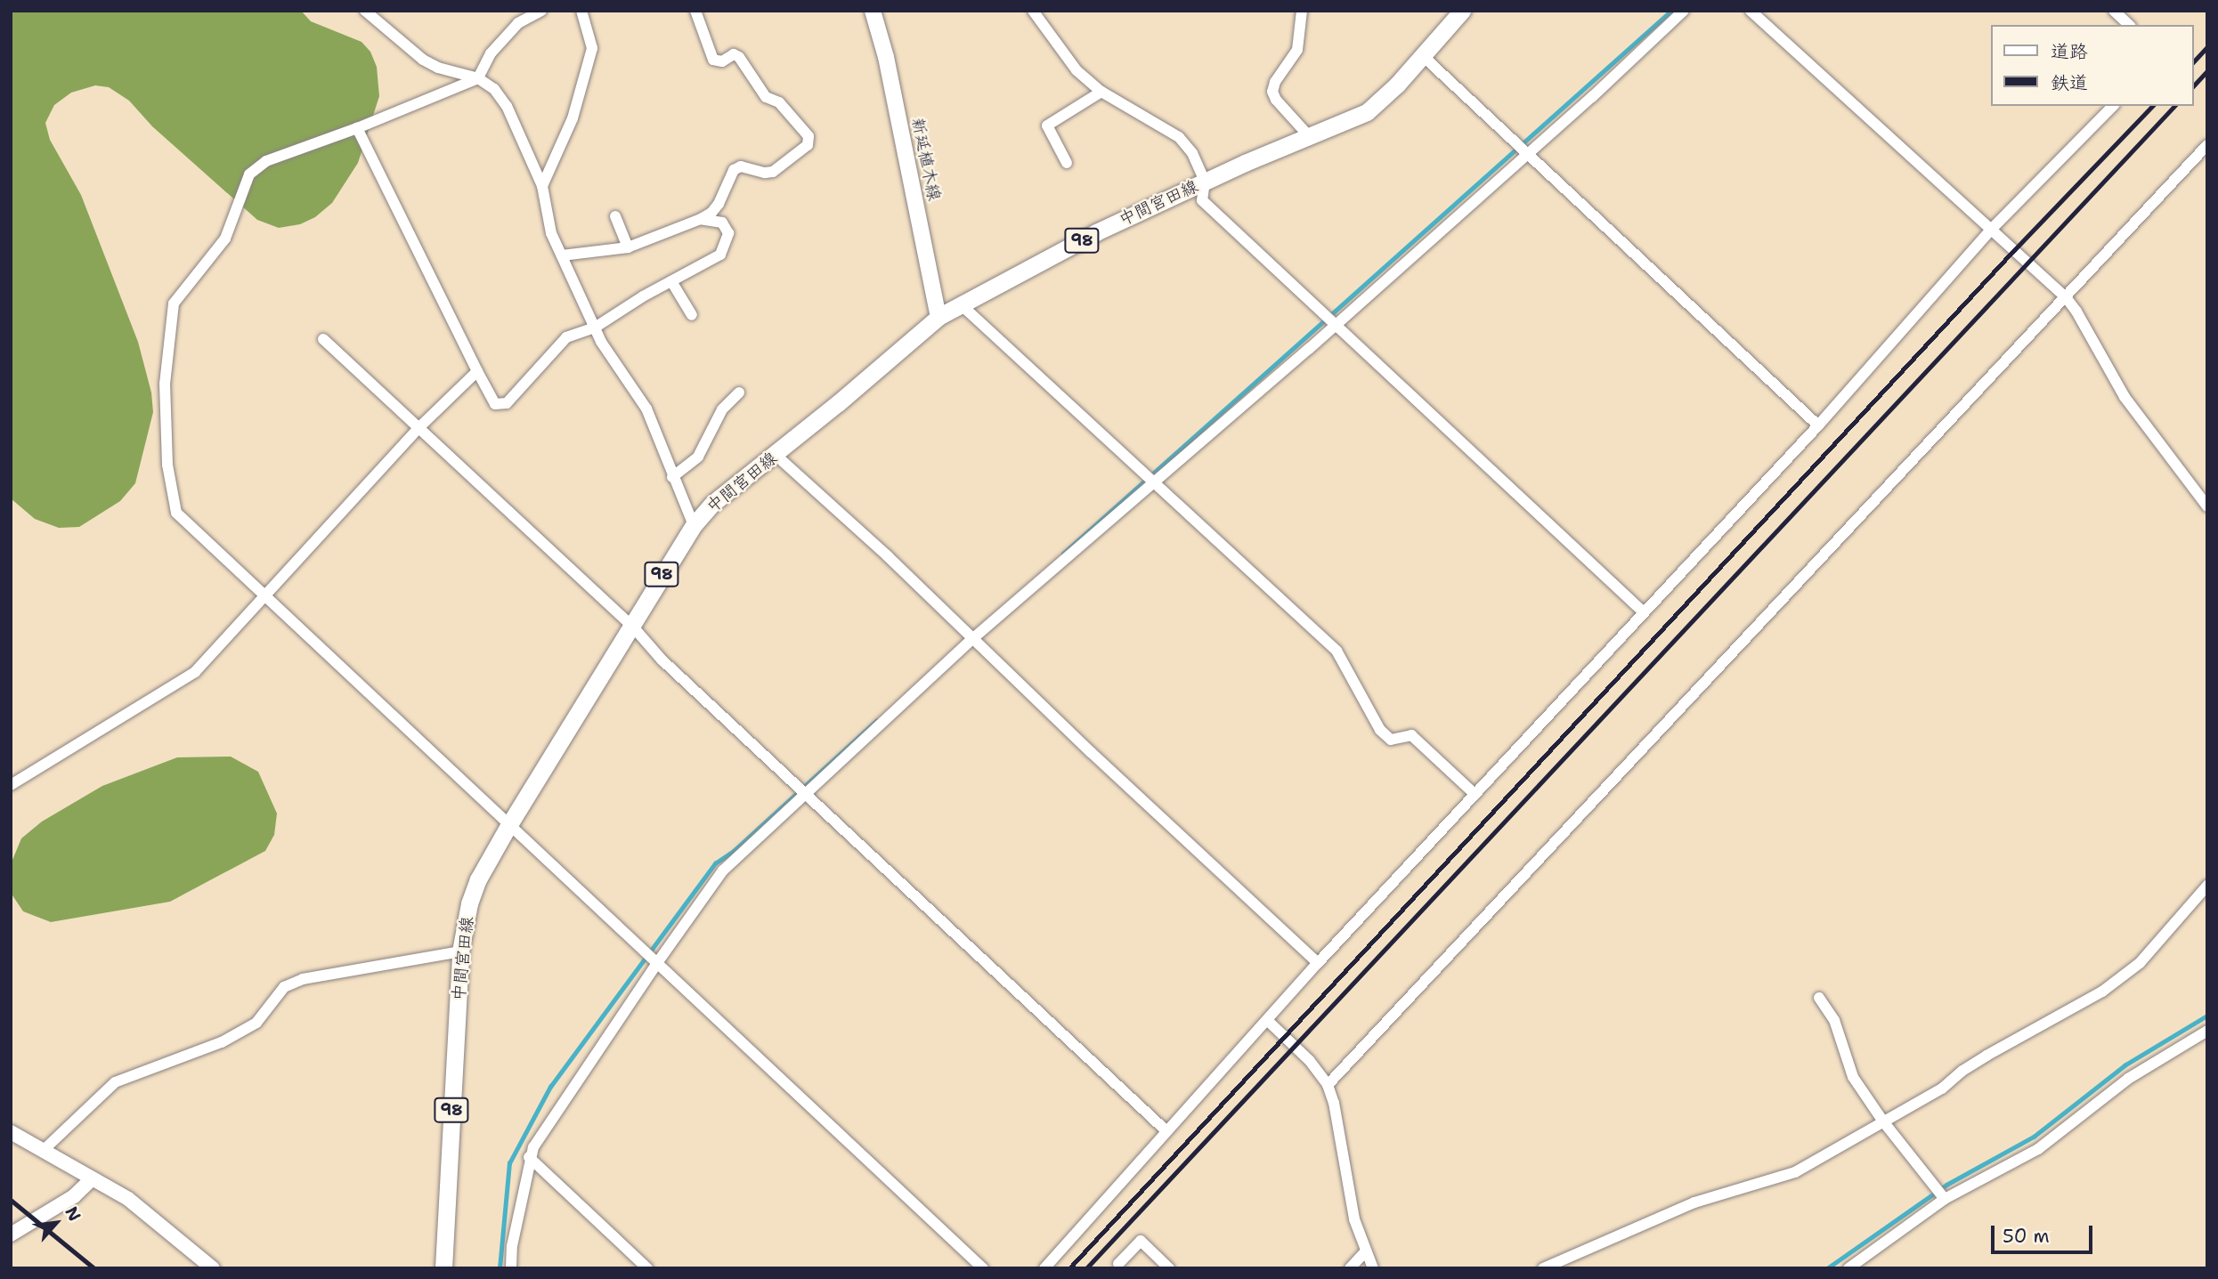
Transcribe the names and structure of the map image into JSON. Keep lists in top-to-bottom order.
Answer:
{
  "streets": {
    "main road": ["新延植木線", "中間宮田線", "98"]
  },
  "crossings": [
    ["新延植木線", "中間宮田線"]
  ],
  "legend": ["道路", "鉄道"],
  "scale_bar": "50 m",
  "north": "top right"
}
